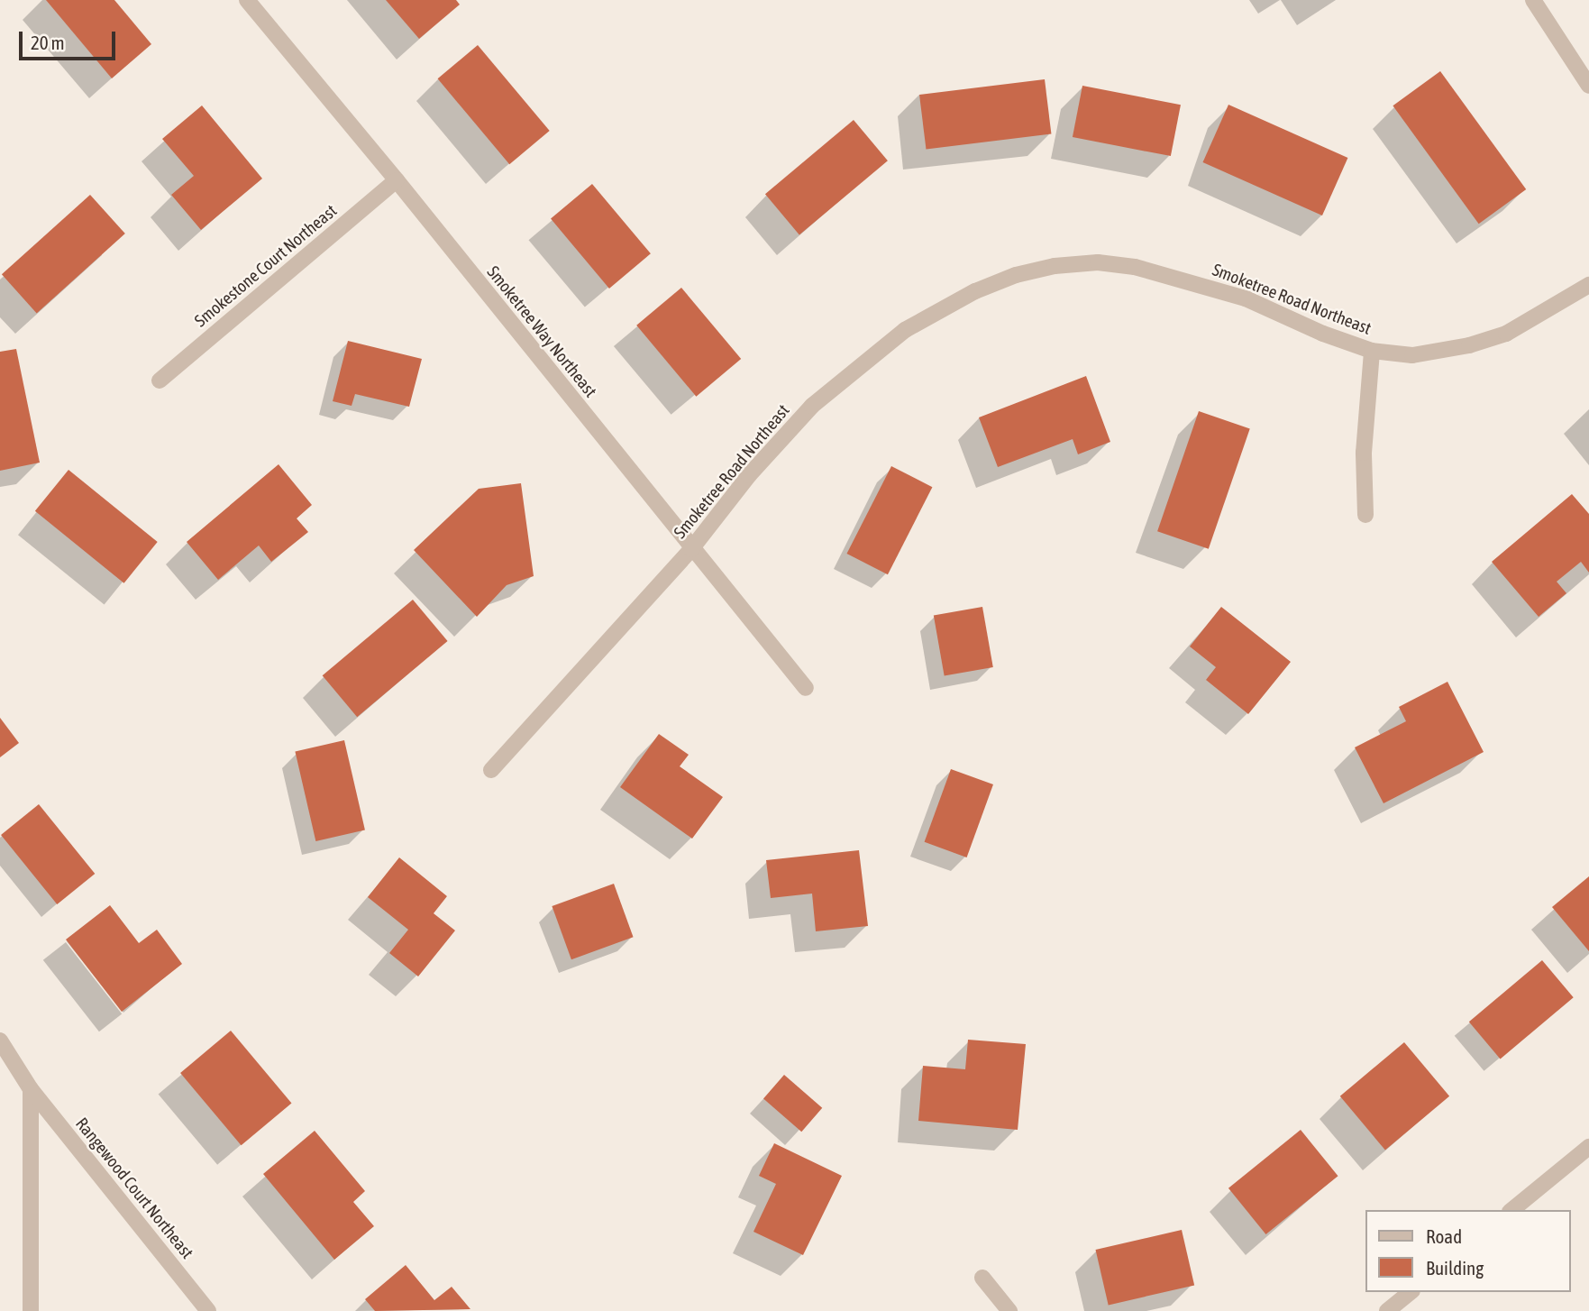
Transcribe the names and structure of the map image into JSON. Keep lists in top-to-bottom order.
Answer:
{
  "streets": {
    "street": [
      "Smokestone Court Northeast",
      "Smoketree Road Northeast",
      "Smoketree Way Northeast",
      "Rangewood Court Northeast"
    ]
  },
  "crossings": [
    ["Smokestone Court Northeast", "Smoketree Way Northeast"],
    ["Smoketree Road Northeast", "Smoketree Way Northeast"]
  ],
  "legend": ["Road", "Building"],
  "scale_bar": "20 m"
}
